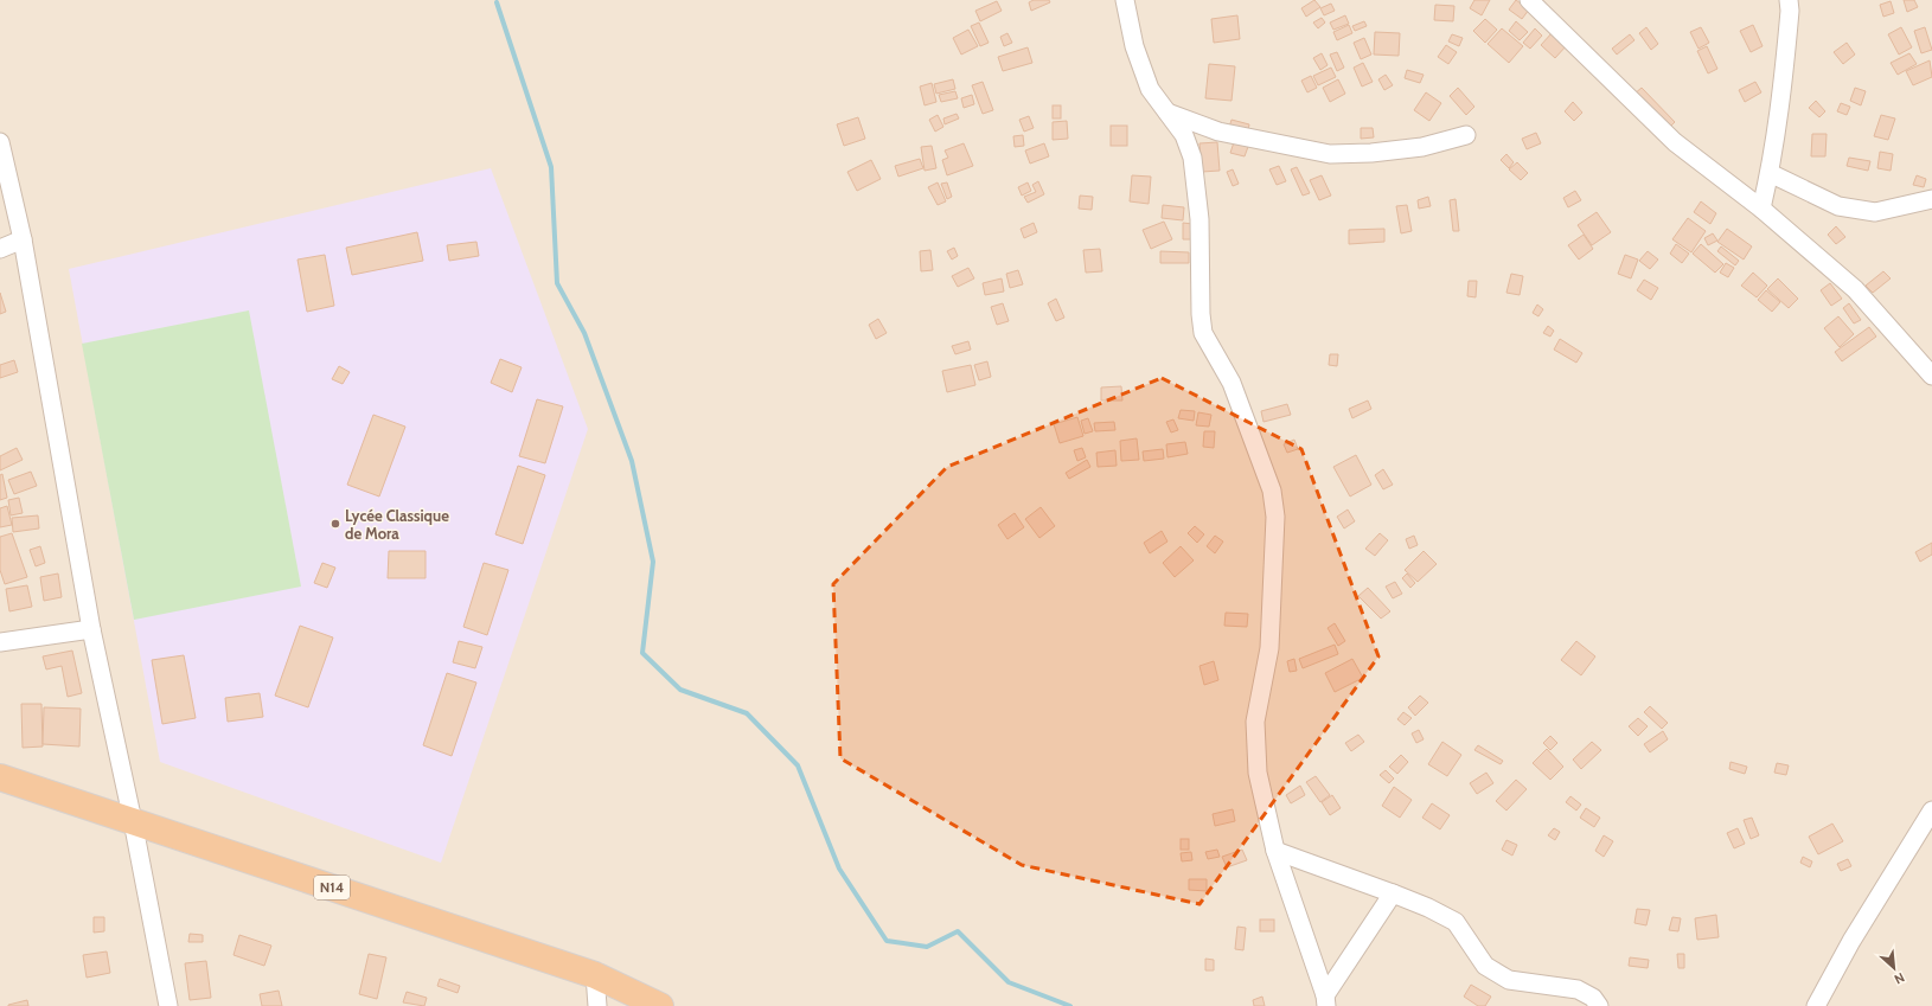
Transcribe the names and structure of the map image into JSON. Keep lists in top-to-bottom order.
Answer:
{
  "streets": {
    "highway": ["N14"]
  },
  "places": ["Lycée Classique de Mora"],
  "north": "bottom right"
}
